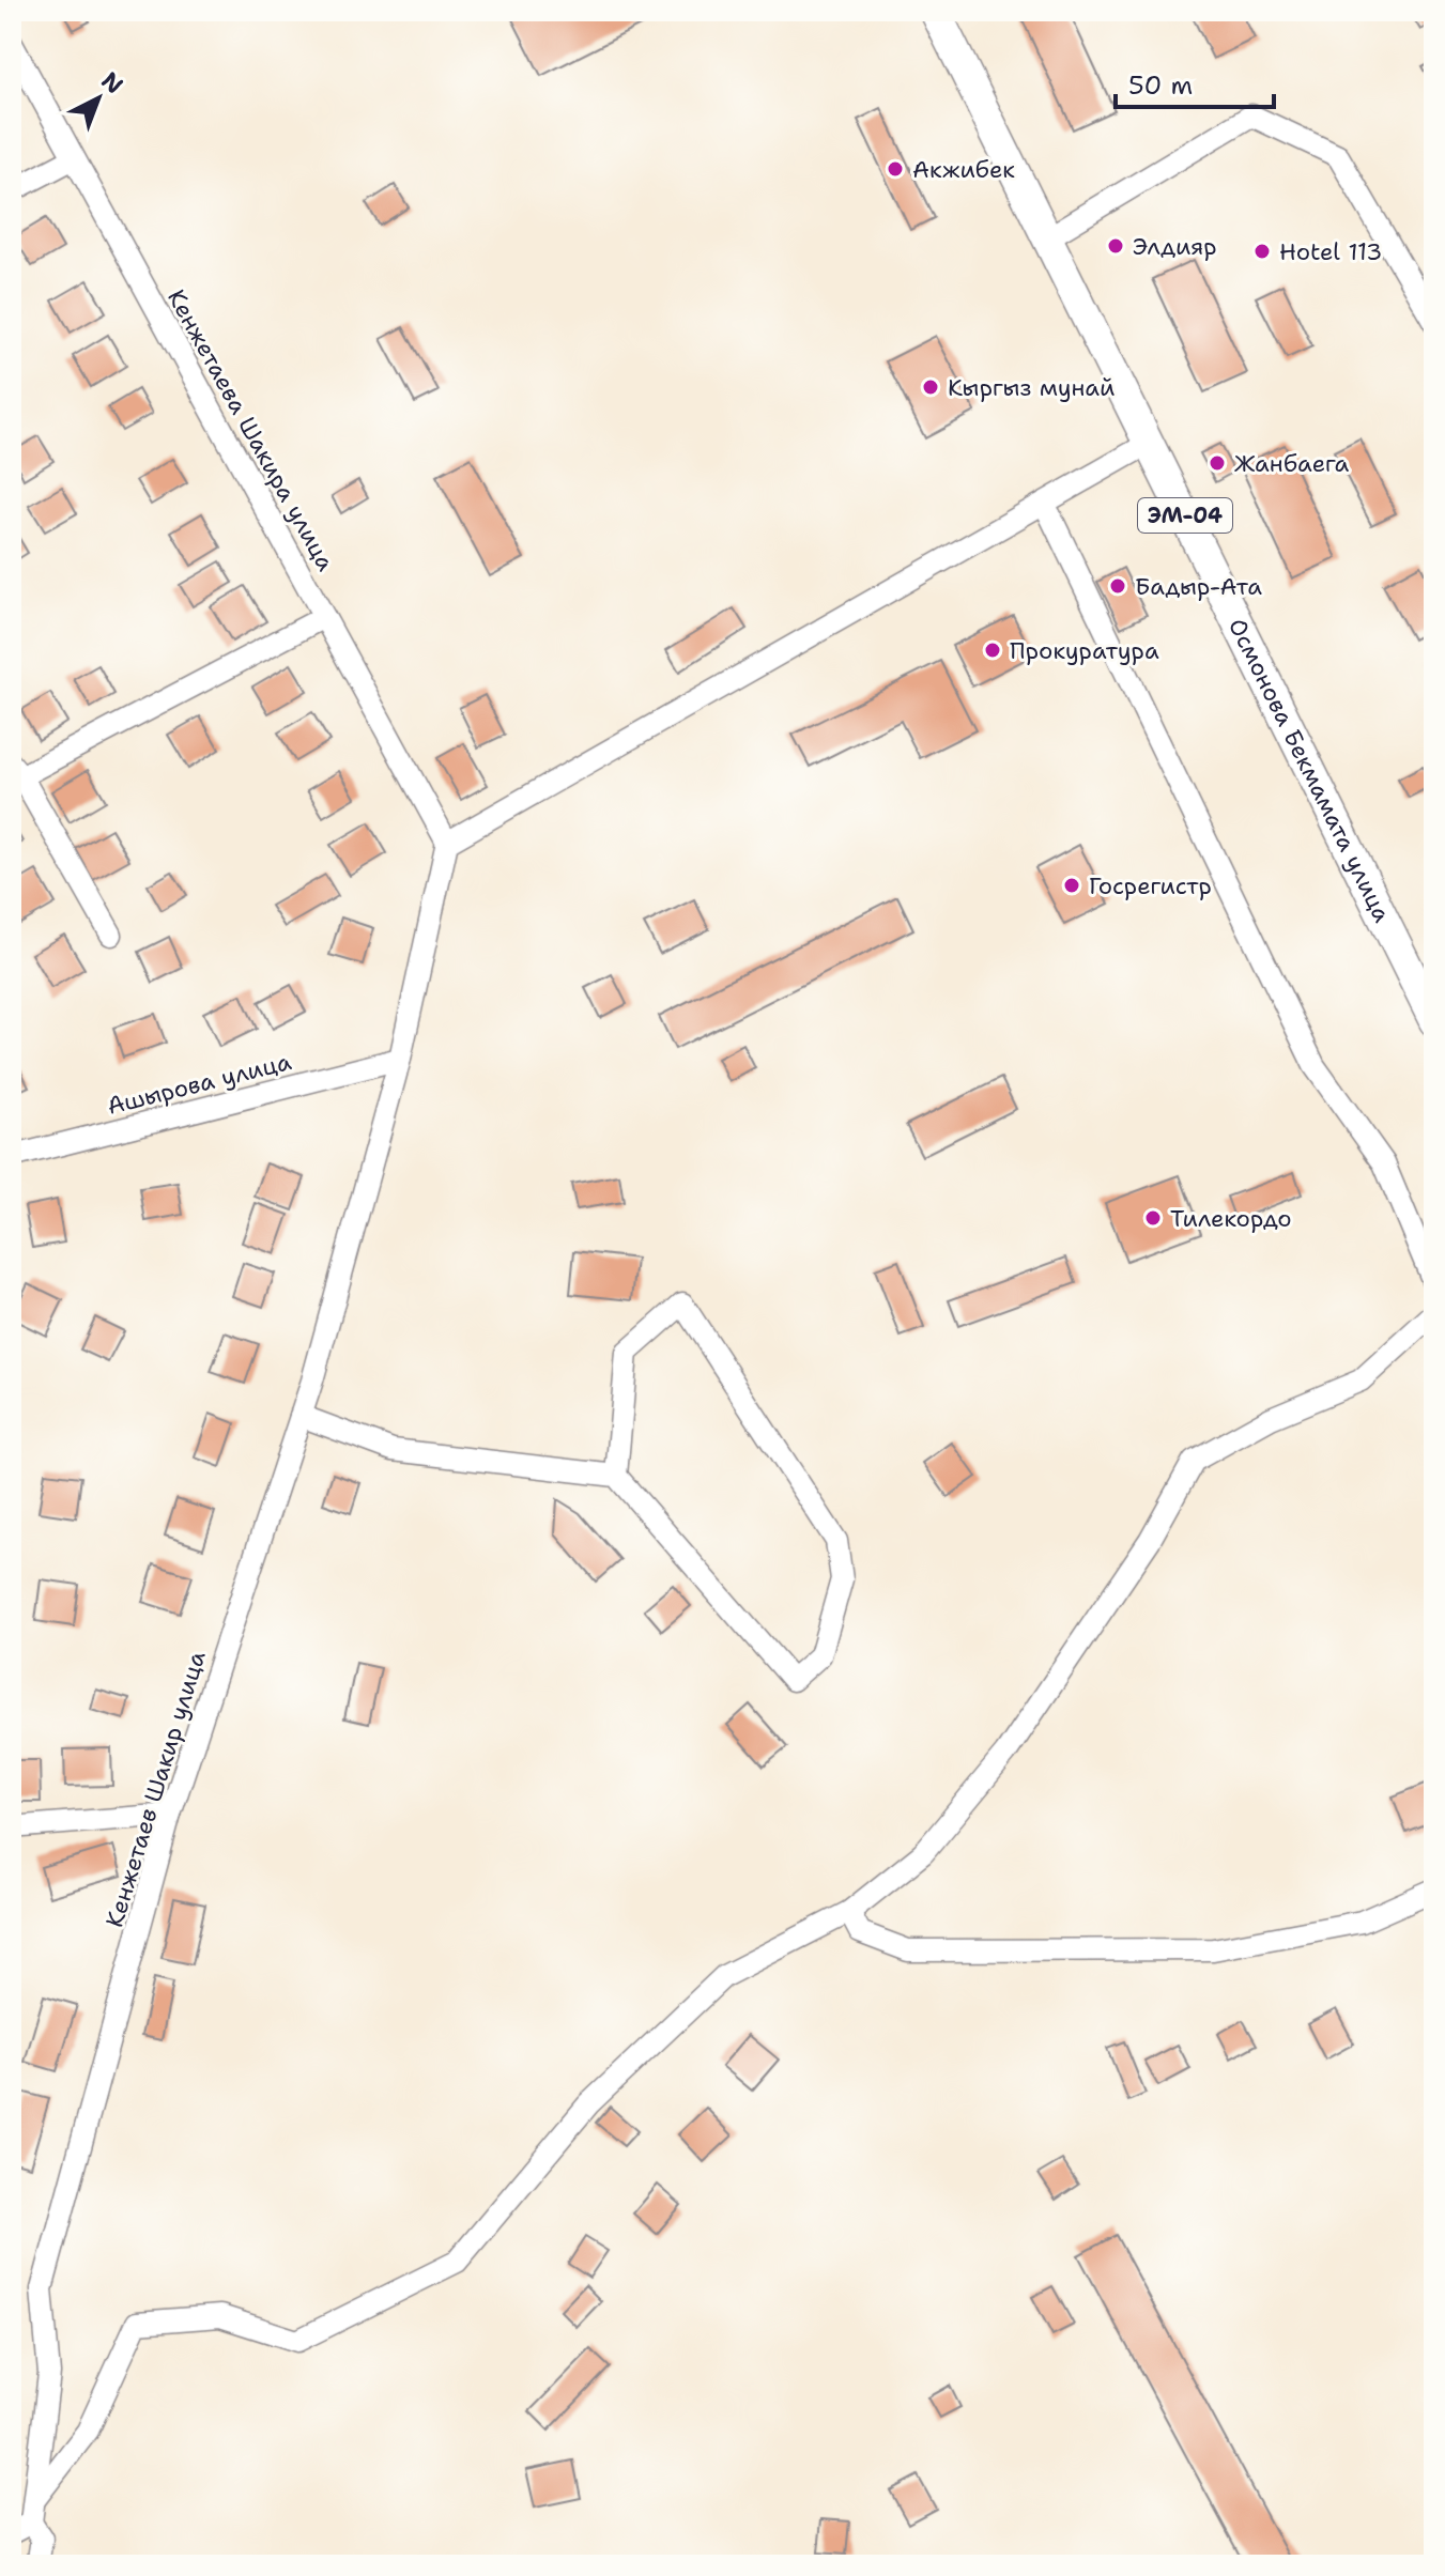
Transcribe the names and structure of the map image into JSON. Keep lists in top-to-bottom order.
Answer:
{
  "streets": {
    "highway": ["ЭМ-04", "Осмонова Бекмамата улица"],
    "street": ["Кенжетаева Шакира улица", "Ашырова улица", "Кенжетаев Шакир улица"]
  },
  "crossings": [
    ["Кенжетаева Шакира улица", "Кенжетаев Шакир улица"],
    ["Ашырова улица", "Кенжетаев Шакир улица"]
  ],
  "places": [
    "Акжибек",
    "Элдияр",
    "Hotel 113",
    "Кыргыз мунай",
    "Жанбаега",
    "Бадыр-Ата",
    "Прокуратура",
    "Госрегистр",
    "Тилекордо"
  ],
  "scale_bar": "50 m",
  "north": "top right"
}
